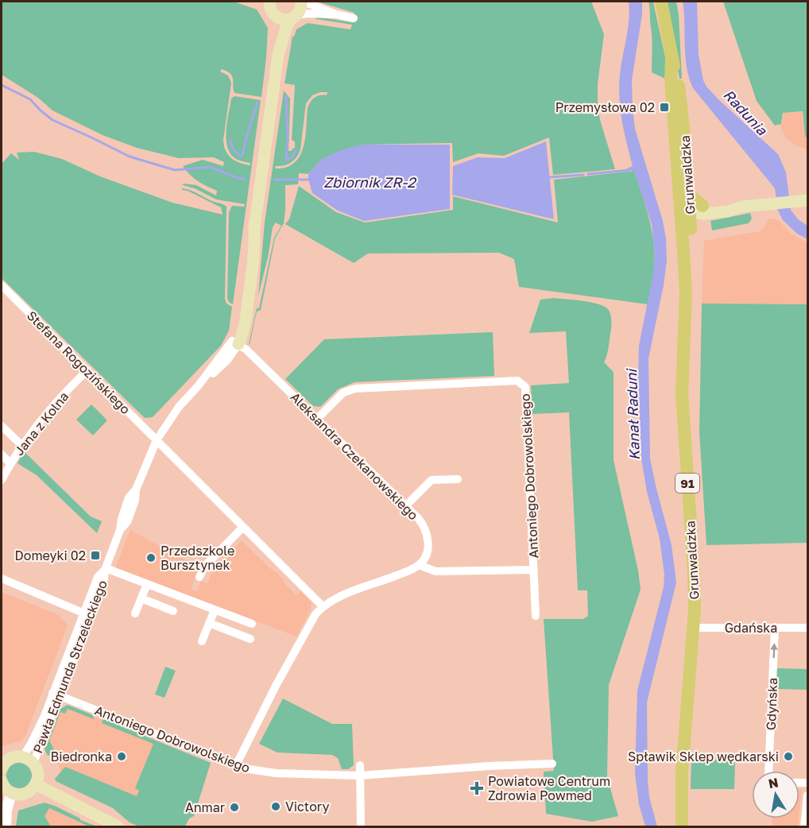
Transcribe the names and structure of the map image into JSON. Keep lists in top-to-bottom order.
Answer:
{
  "streets": {
    "main road": ["Grunwaldzka", "91", "Pawła Edmunda Strzeleckiego"],
    "street": [
      "Stefana Rogozińskiego",
      "Jana z Kolna",
      "Aleksandra Czekanowskiego",
      "Antoniego Dobrowolskiego",
      "Gdańska",
      "Gdyńska"
    ]
  },
  "crossings": [
    ["Grunwaldzka", "Gdańska"],
    ["Stefana Rogozińskiego", "Jana z Kolna"],
    ["Stefana Rogozińskiego", "Pawła Edmunda Strzeleckiego"],
    ["Aleksandra Czekanowskiego", "Antoniego Dobrowolskiego"],
    ["Aleksandra Czekanowskiego", "Pawła Edmunda Strzeleckiego"],
    ["Antoniego Dobrowolskiego", "Pawła Edmunda Strzeleckiego"],
    ["Gdańska", "Gdyńska"]
  ],
  "one_way": ["Gdyńska"],
  "water": ["Radunia", "Zbiornik ZR-2", "Kanał Raduni"],
  "places": {
    "transit": ["Przemysłowa 02", "Domeyki 02"],
    "other": [
      "Przedszkole Bursztynek",
      "Biedronka",
      "Spławik Sklep wędkarski",
      "Victory",
      "Anmar"
    ],
    "health": ["Powiatowe Centrum Zdrowia Powmed"]
  },
  "north": "top"
}
